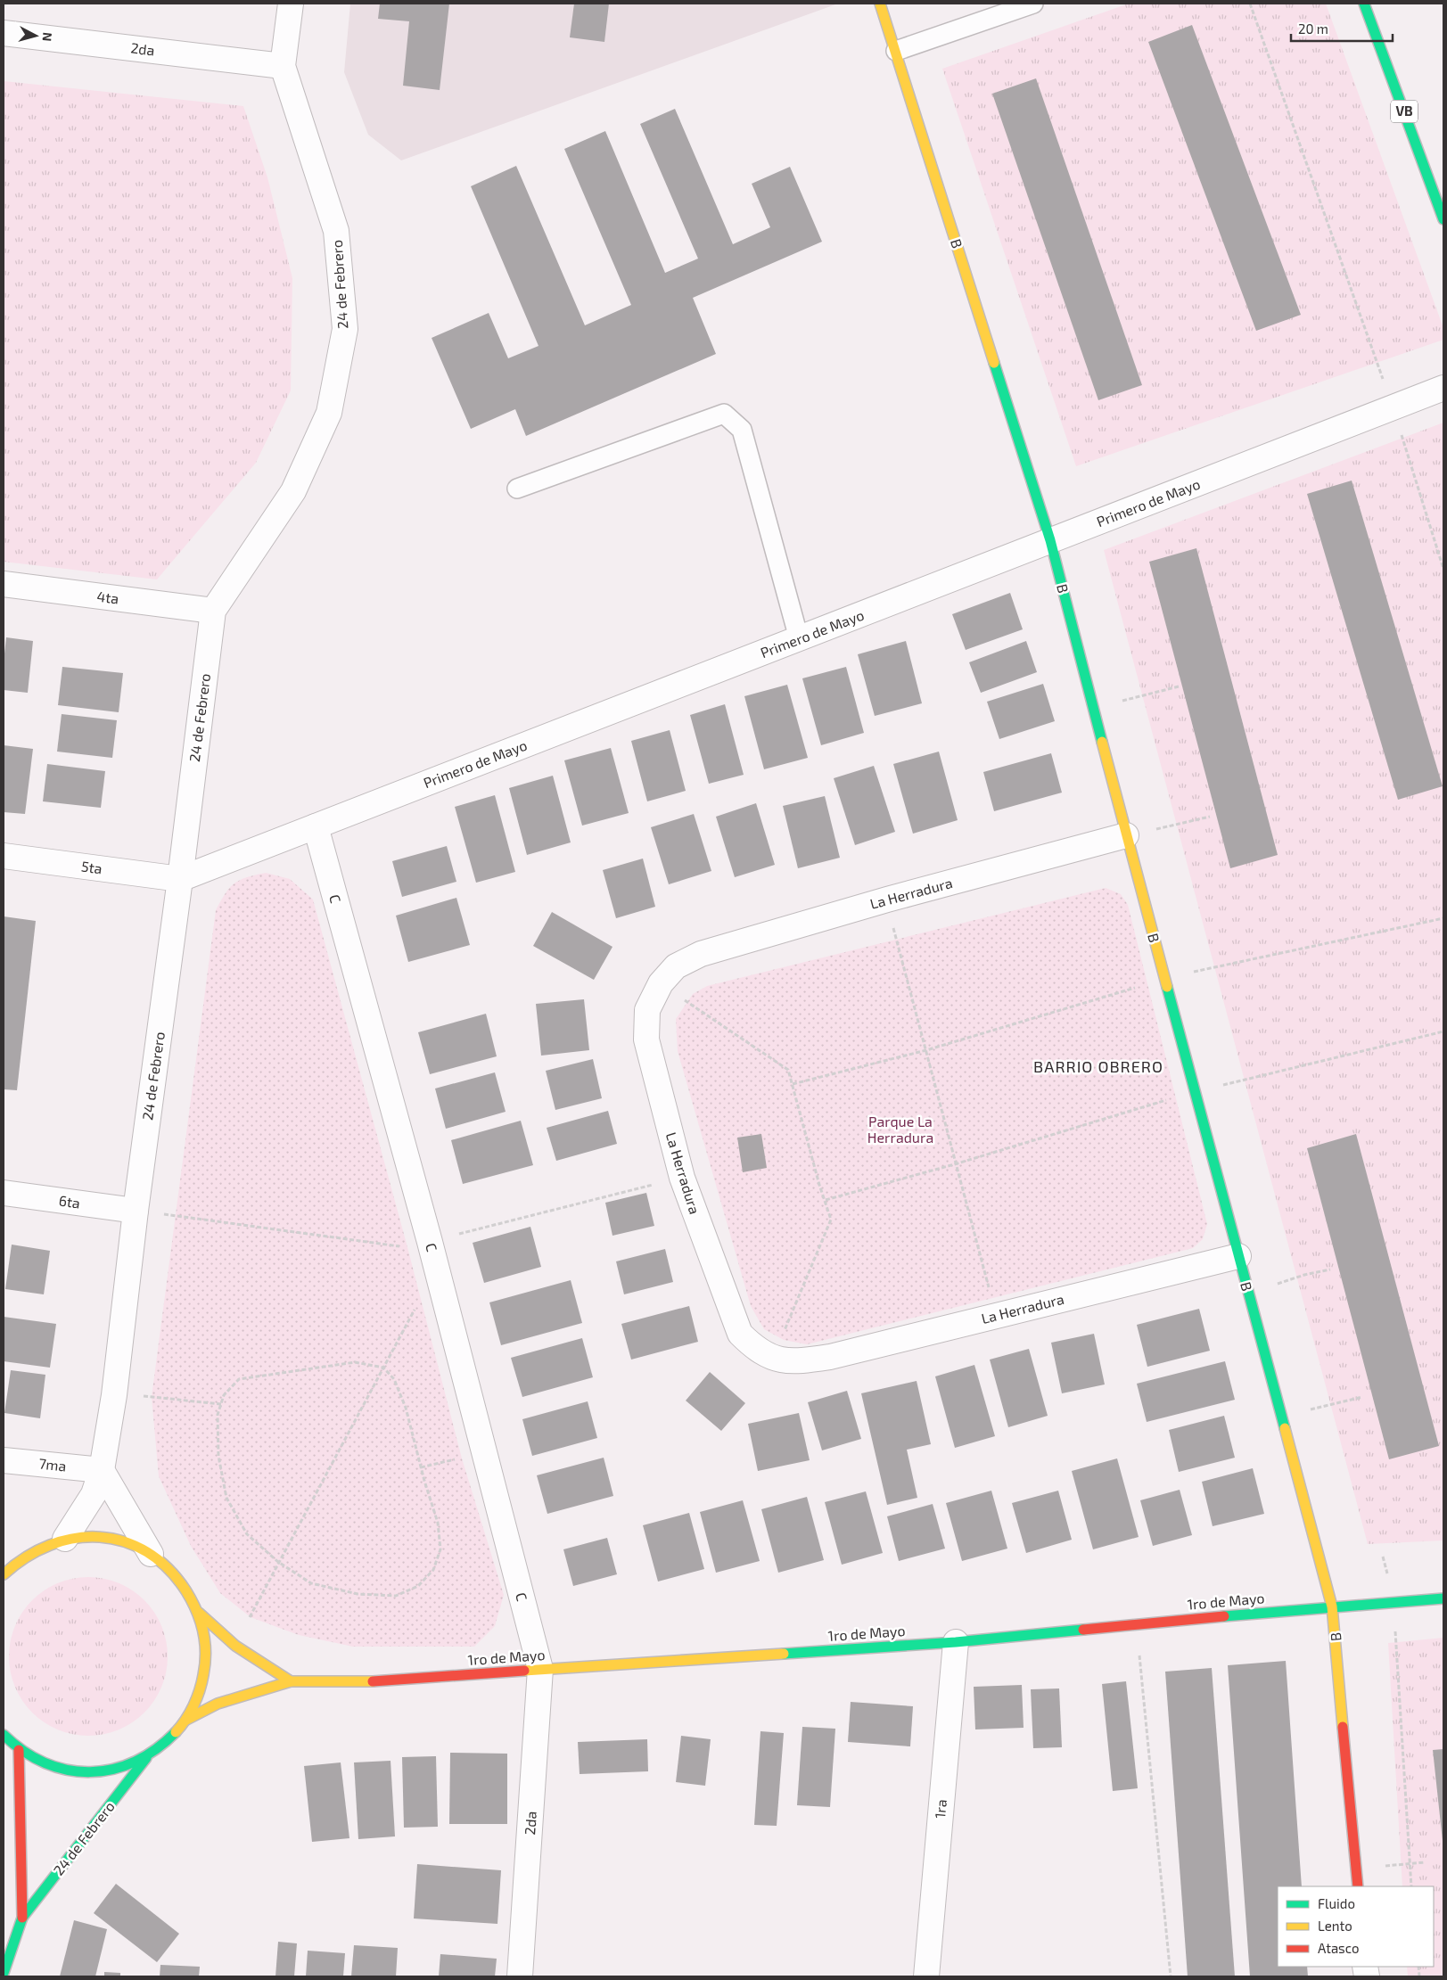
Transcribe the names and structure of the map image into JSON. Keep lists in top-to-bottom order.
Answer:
{
  "streets": {
    "main road": [
      "VB",
      "B",
      "24 de Febrero",
      "1ro de Mayo"
    ],
    "street": [
      "2da",
      "Primero de Mayo",
      "4ta",
      "5ta",
      "La Herradura",
      "C",
      "6ta",
      "7ma",
      "1ra"
    ]
  },
  "crossings": [
    ["2da", "24 de Febrero"],
    ["2da", "C"],
    ["2da", "1ro de Mayo"],
    ["B", "Primero de Mayo"],
    ["B", "La Herradura"],
    ["B", "1ro de Mayo"],
    ["24 de Febrero", "Primero de Mayo"],
    ["24 de Febrero", "4ta"],
    ["24 de Febrero", "5ta"],
    ["24 de Febrero", "6ta"],
    ["24 de Febrero", "7ma"],
    ["Primero de Mayo", "5ta"],
    ["Primero de Mayo", "C"],
    ["C", "1ro de Mayo"],
    ["1ro de Mayo", "1ra"]
  ],
  "districts": ["BARRIO OBRERO"],
  "parks": ["Parque La Herradura"],
  "legend": ["Fluido", "Lento", "Atasco"],
  "scale_bar": "20 m",
  "north": "right"
}
